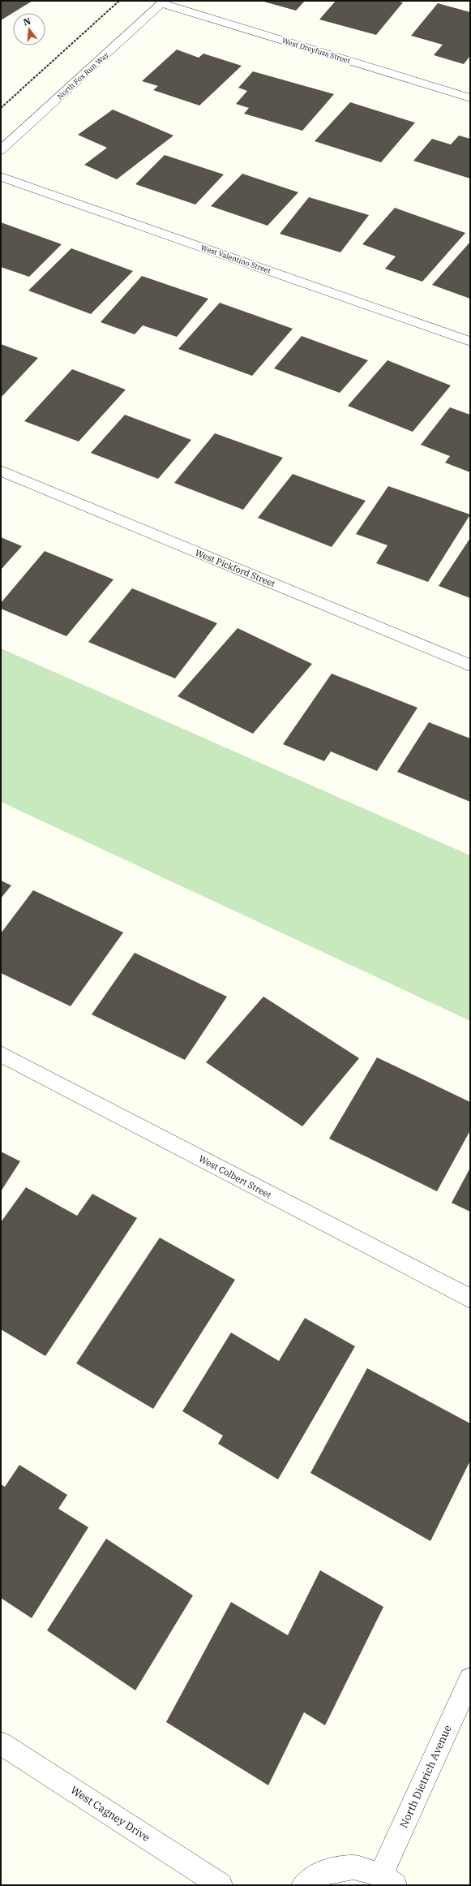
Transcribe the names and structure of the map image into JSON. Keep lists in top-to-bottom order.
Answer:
{
  "streets": {
    "street": [
      "West Dreyfuss Street",
      "North Fox Run Way",
      "West Valentino Street",
      "West Pickford Street",
      "West Colbert Street",
      "North Dietrich Avenue",
      "West Cagney Drive"
    ]
  },
  "crossings": [
    ["West Dreyfuss Street", "North Fox Run Way"]
  ],
  "north": "top"
}
